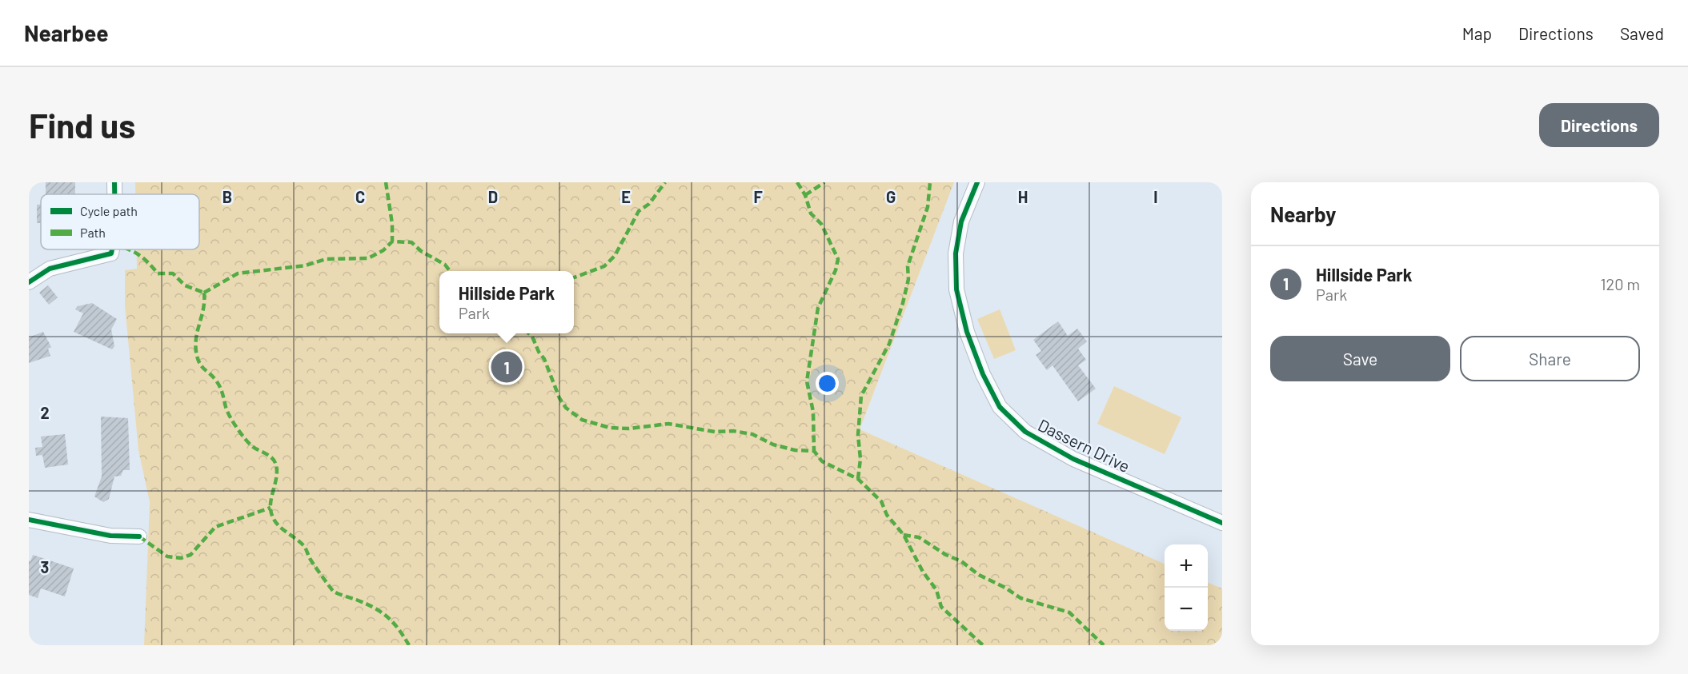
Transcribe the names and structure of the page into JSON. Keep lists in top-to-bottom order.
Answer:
{
  "streets": {
    "street": ["Dassern Drive"]
  },
  "legend": ["Cycle path", "Path"],
  "page": {
    "header": "Nearbee",
    "nav": ["Map", "Directions", "Saved"],
    "buttons": [
      "Directions",
      ["Save", "Share"]
    ],
    "title": "Find us",
    "heading": "Nearby",
    "list": [
      {
        "mark": "1",
        "name": "Hillside Park",
        "note": "Park",
        "value": "120 m"
      }
    ],
    "popup": ["Hillside Park", "Park"],
    "pins": "1",
    "map_buttons": ["+", "−"]
  },
  "grid": {
    "columns": [
      "B",
      "C",
      "D",
      "E",
      "F",
      "G",
      "H",
      "I"
    ],
    "rows": ["2", "3"]
  }
}
